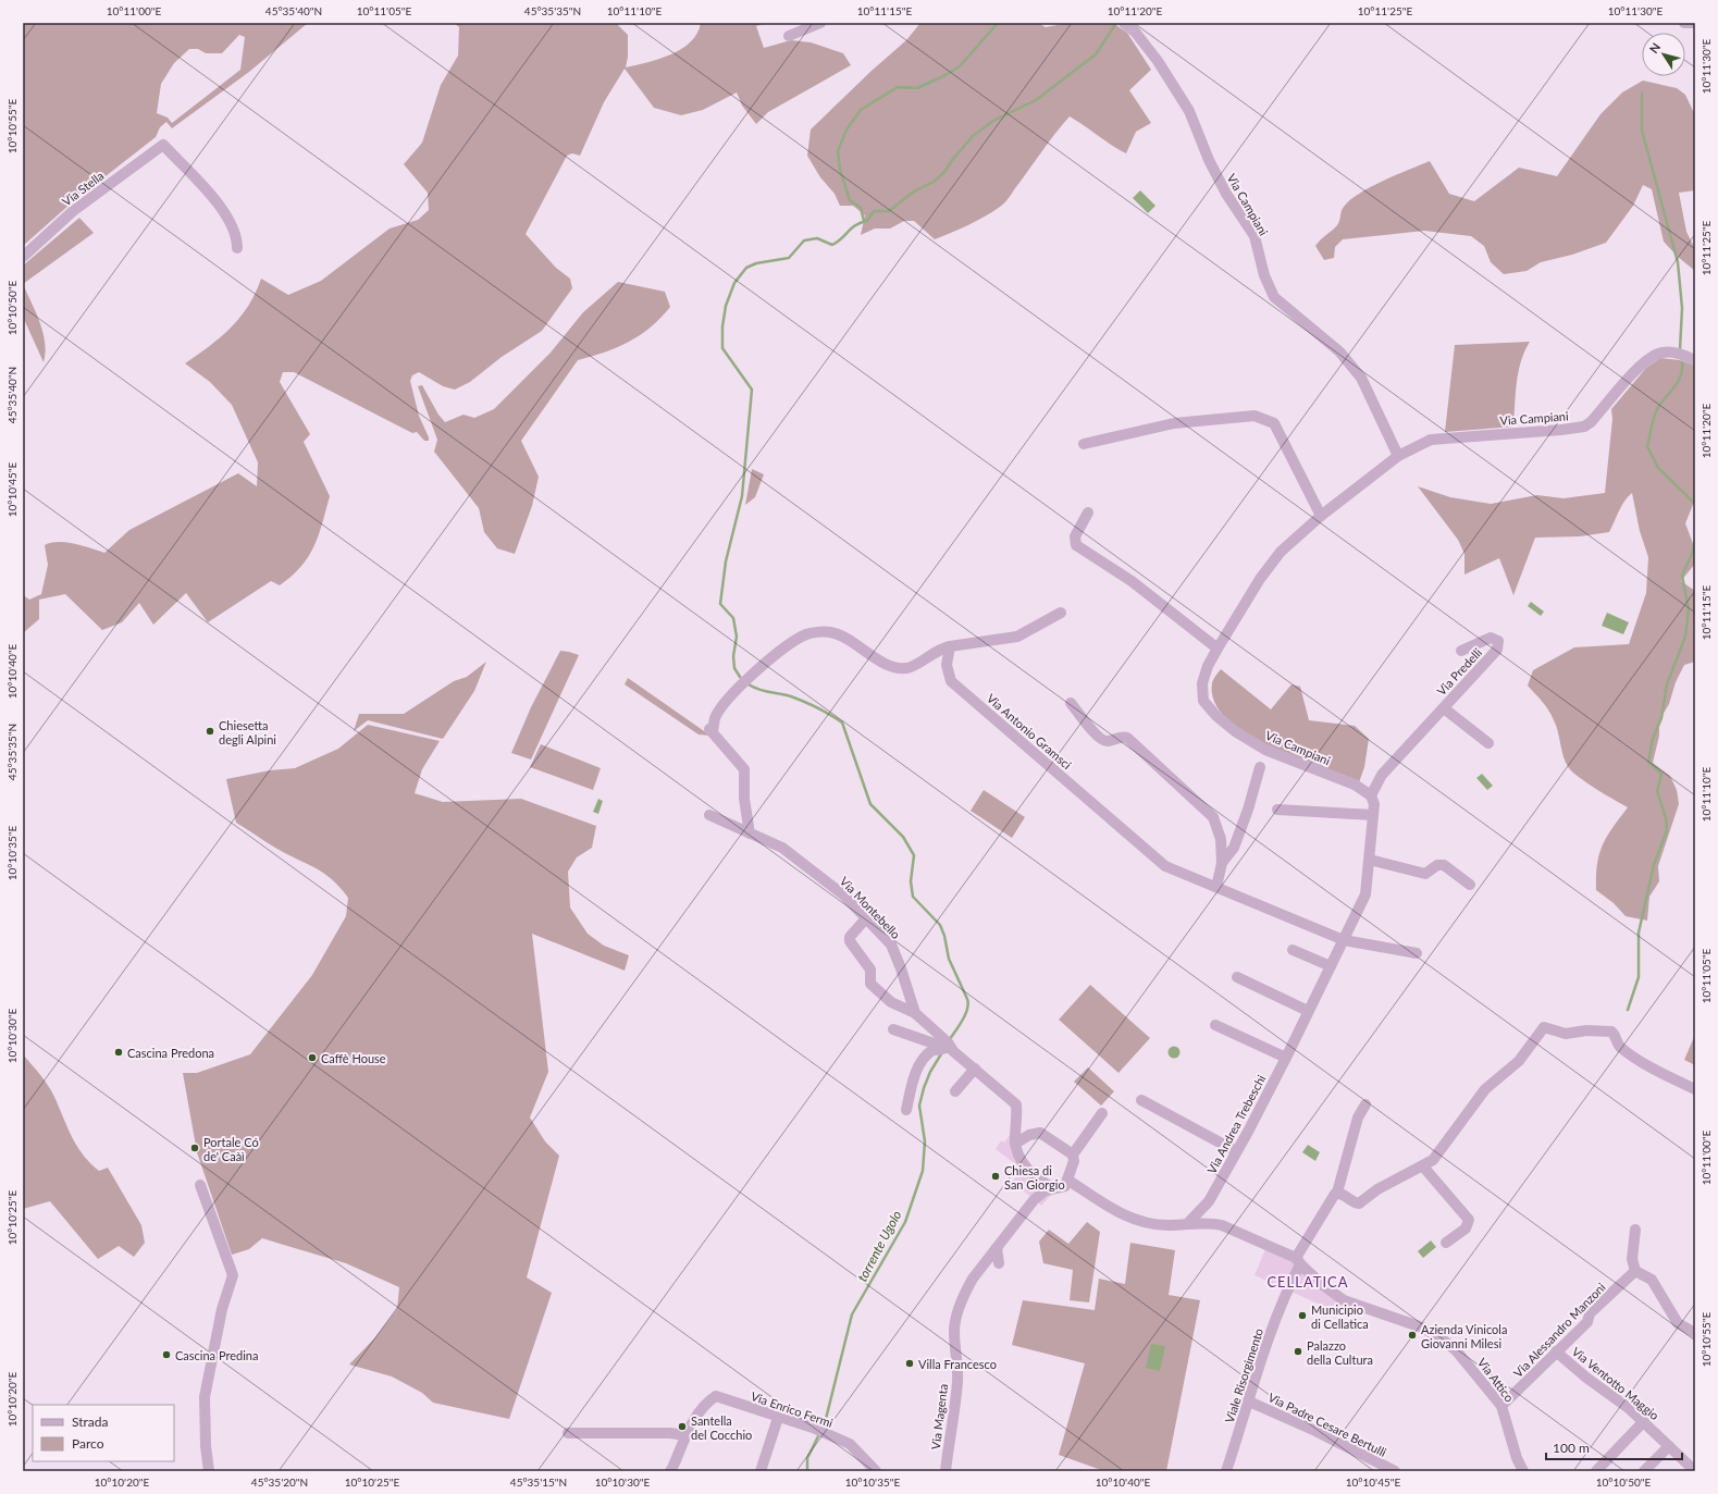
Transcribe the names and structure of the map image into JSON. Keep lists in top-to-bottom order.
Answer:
{
  "streets": {
    "street": [
      "Via Stella",
      "Via Campiani",
      "Via Predelli",
      "Via Antonio Gramsci",
      "Via Montebello",
      "Via Andrea Trebeschi",
      "Via Alessandro Manzoni",
      "Viale Risorgimento",
      "Via Attico",
      "Via Ventotto Maggio",
      "Via Enrico Fermi",
      "Via Magenta",
      "Via Padre Cesare Bertulli"
    ]
  },
  "crossings": [
    ["Via Campiani", "Via Predelli"],
    ["Via Campiani", "Via Andrea Trebeschi"],
    ["Via Predelli", "Via Andrea Trebeschi"],
    ["Via Antonio Gramsci", "Via Andrea Trebeschi"],
    ["Via Alessandro Manzoni", "Via Attico"],
    ["Via Alessandro Manzoni", "Via Ventotto Maggio"],
    ["Viale Risorgimento", "Via Attico"],
    ["Viale Risorgimento", "Via Padre Cesare Bertulli"]
  ],
  "districts": ["CELLATICA"],
  "water": ["torrente Ugolo"],
  "places": [
    "Chiesetta degli Alpini",
    "Cascina Predona",
    "Caffè House",
    "Portale Có de' Caàì",
    "Chiesa di San Giorgio",
    "Municipio di Cellatica",
    "Azienda Vinicola Giovanni Milesi",
    "Palazzo della Cultura",
    "Cascina Predina",
    "Villa Francesco",
    "Santella del Cocchio"
  ],
  "legend": ["Strada", "Parco"],
  "scale_bar": "100 m",
  "north": "top left",
  "coordinates": [
    "10°11'00\"E",
    "45°35'40\"N",
    "10°11'05\"E",
    "45°35'35\"N",
    "10°11'10\"E",
    "10°11'15\"E",
    "10°11'20\"E",
    "10°11'25\"E",
    "10°11'30\"E",
    "10°10'55\"E",
    "10°10'50\"E",
    "10°10'45\"E",
    "10°10'40\"E",
    "10°10'35\"E",
    "10°10'30\"E",
    "10°10'25\"E",
    "10°10'20\"E",
    "45°35'20\"N",
    "45°35'15\"N"
  ]
}
